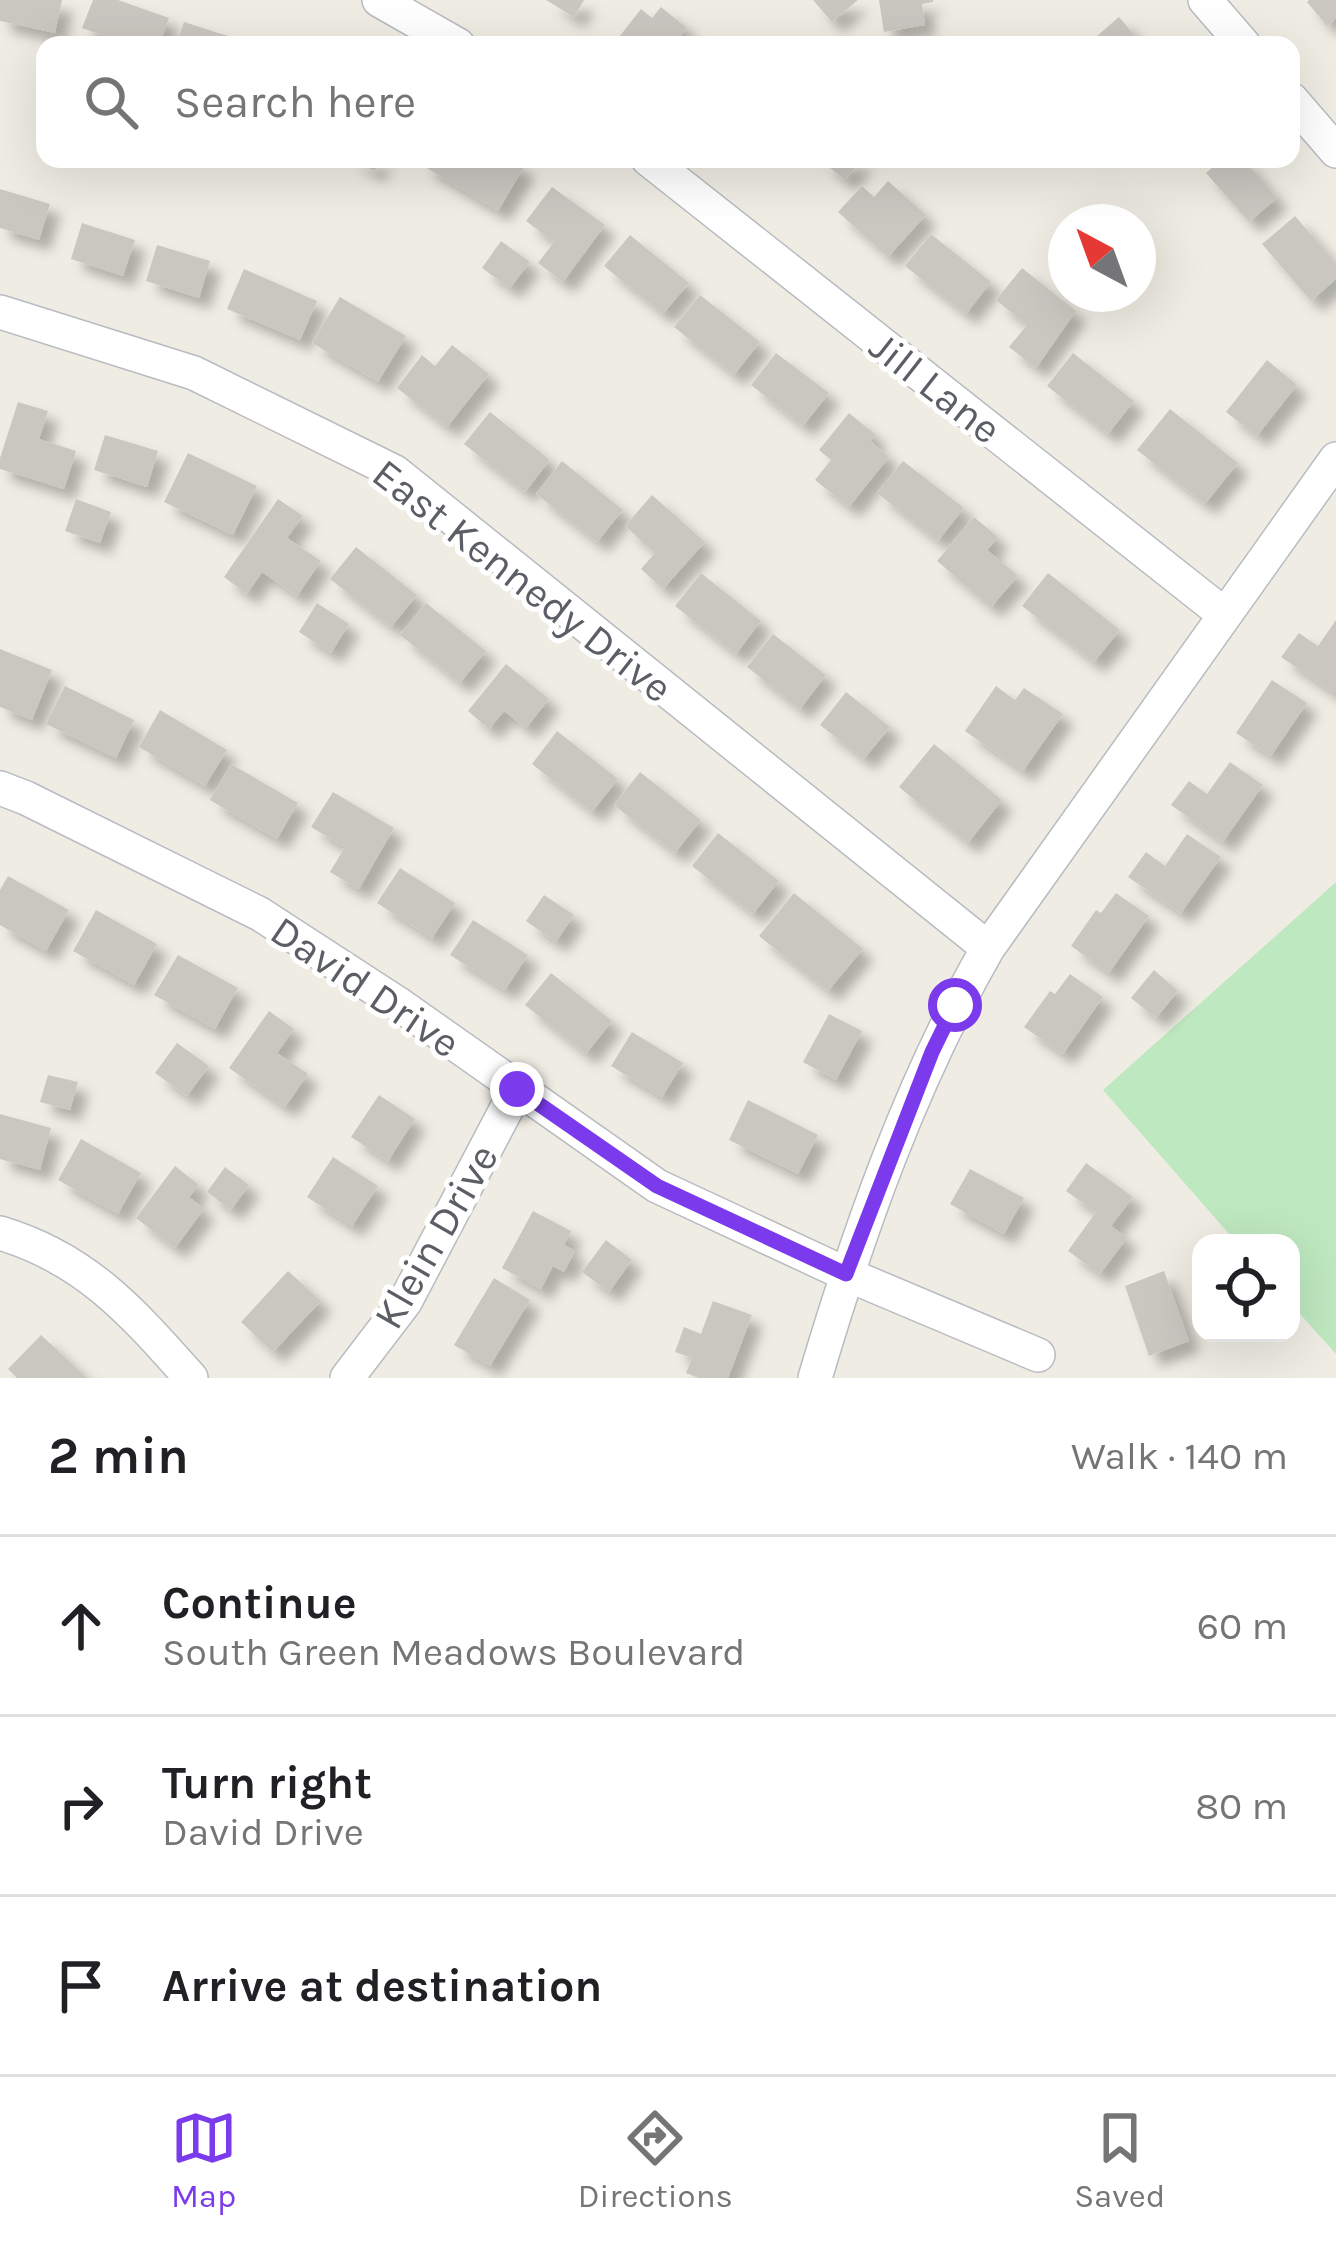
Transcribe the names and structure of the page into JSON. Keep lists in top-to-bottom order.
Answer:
{
  "streets": {
    "street": [
      "Jill Lane",
      "East Kennedy Drive",
      "David Drive",
      "Klein Drive"
    ]
  },
  "crossings": [
    ["David Drive", "Klein Drive"]
  ],
  "north": "top left",
  "page": {
    "search": "Search here",
    "heading": ["2 min", "Walk · 140 m"],
    "list": [
      ["Continue", "South Green Meadows Boulevard", "60 m"],
      ["Turn right", "David Drive", "80 m"],
      "Arrive at destination"
    ],
    "nav": ["Map", "Directions", "Saved"]
  }
}
